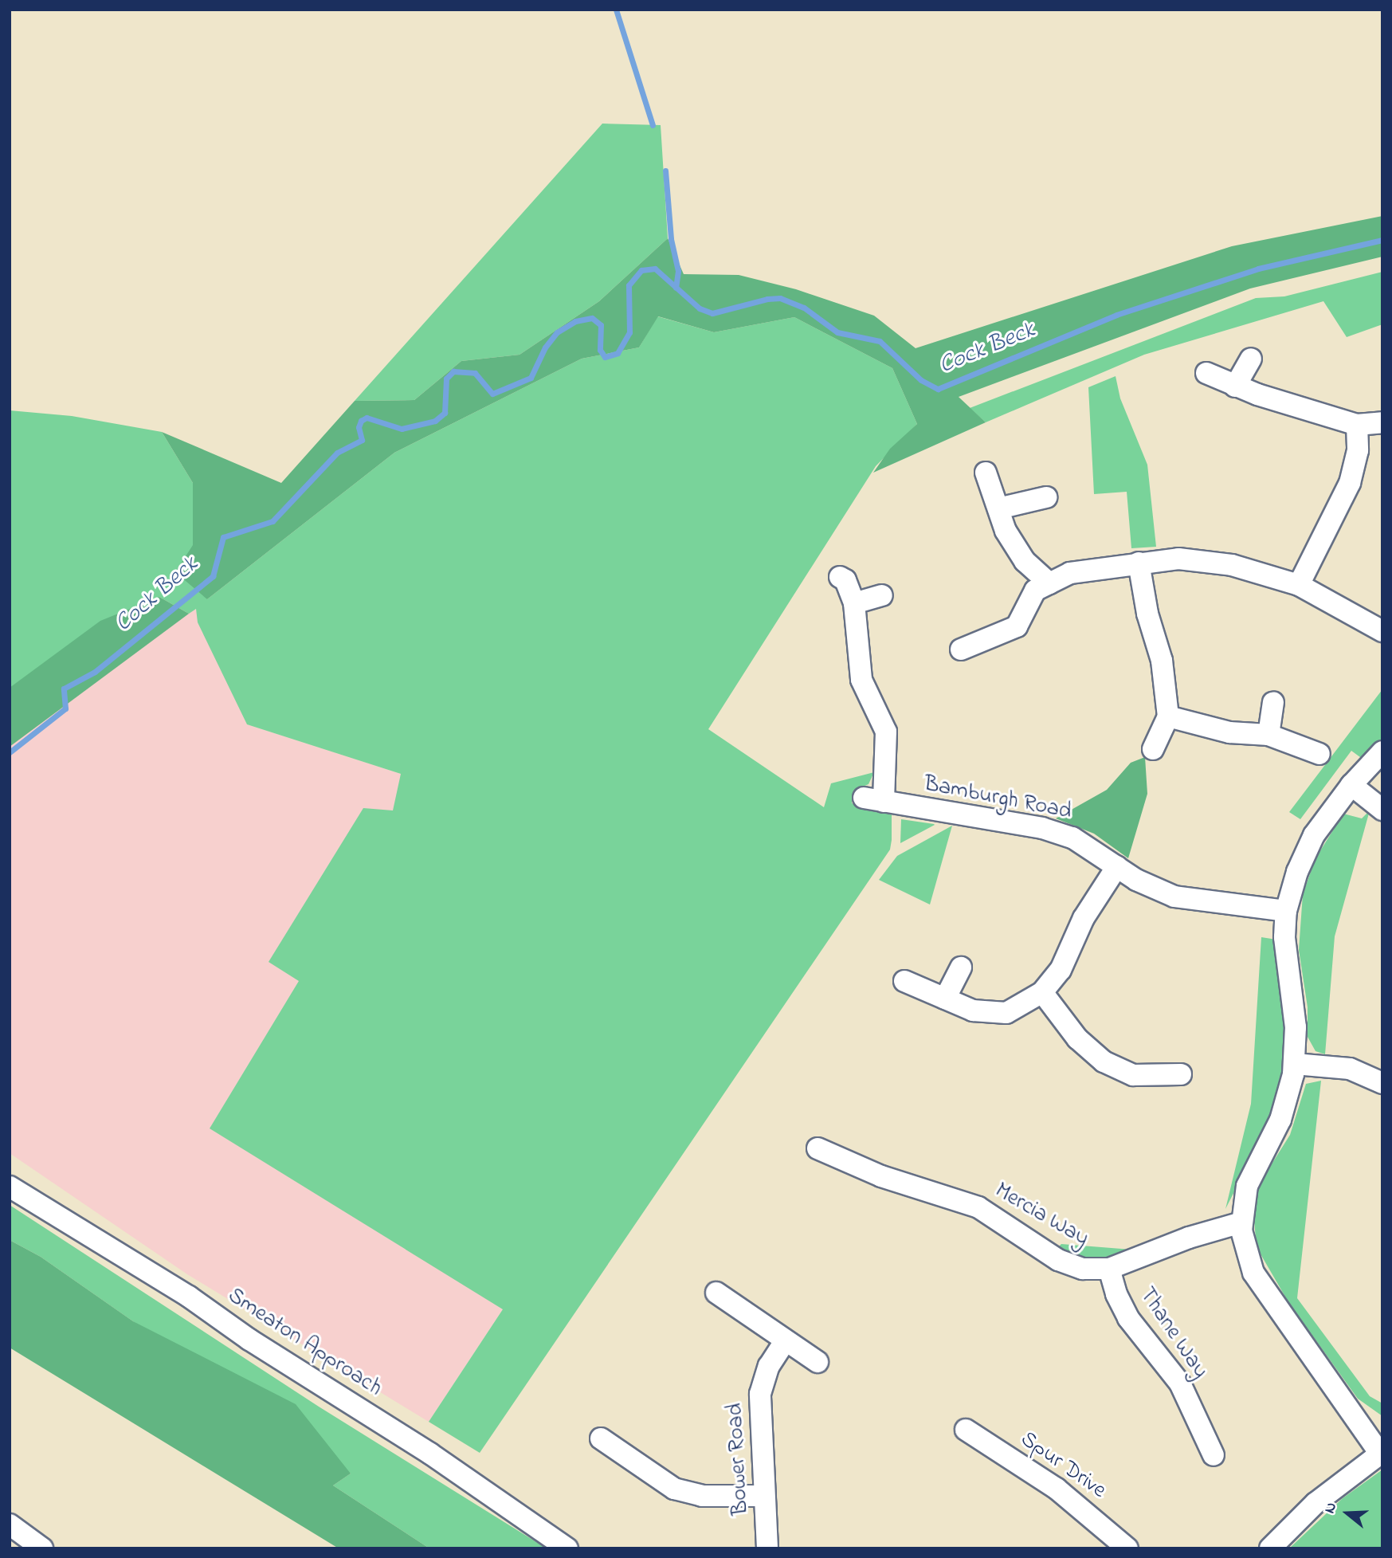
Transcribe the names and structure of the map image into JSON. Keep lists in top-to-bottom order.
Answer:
{
  "streets": {
    "street": [
      "Bamburgh Road",
      "Mercia Way",
      "Thane Way",
      "Smeaton Approach",
      "Bower Road",
      "Spur Drive"
    ]
  },
  "crossings": [
    ["Mercia Way", "Thane Way"]
  ],
  "water": ["Cock Beck"],
  "north": "left"
}
